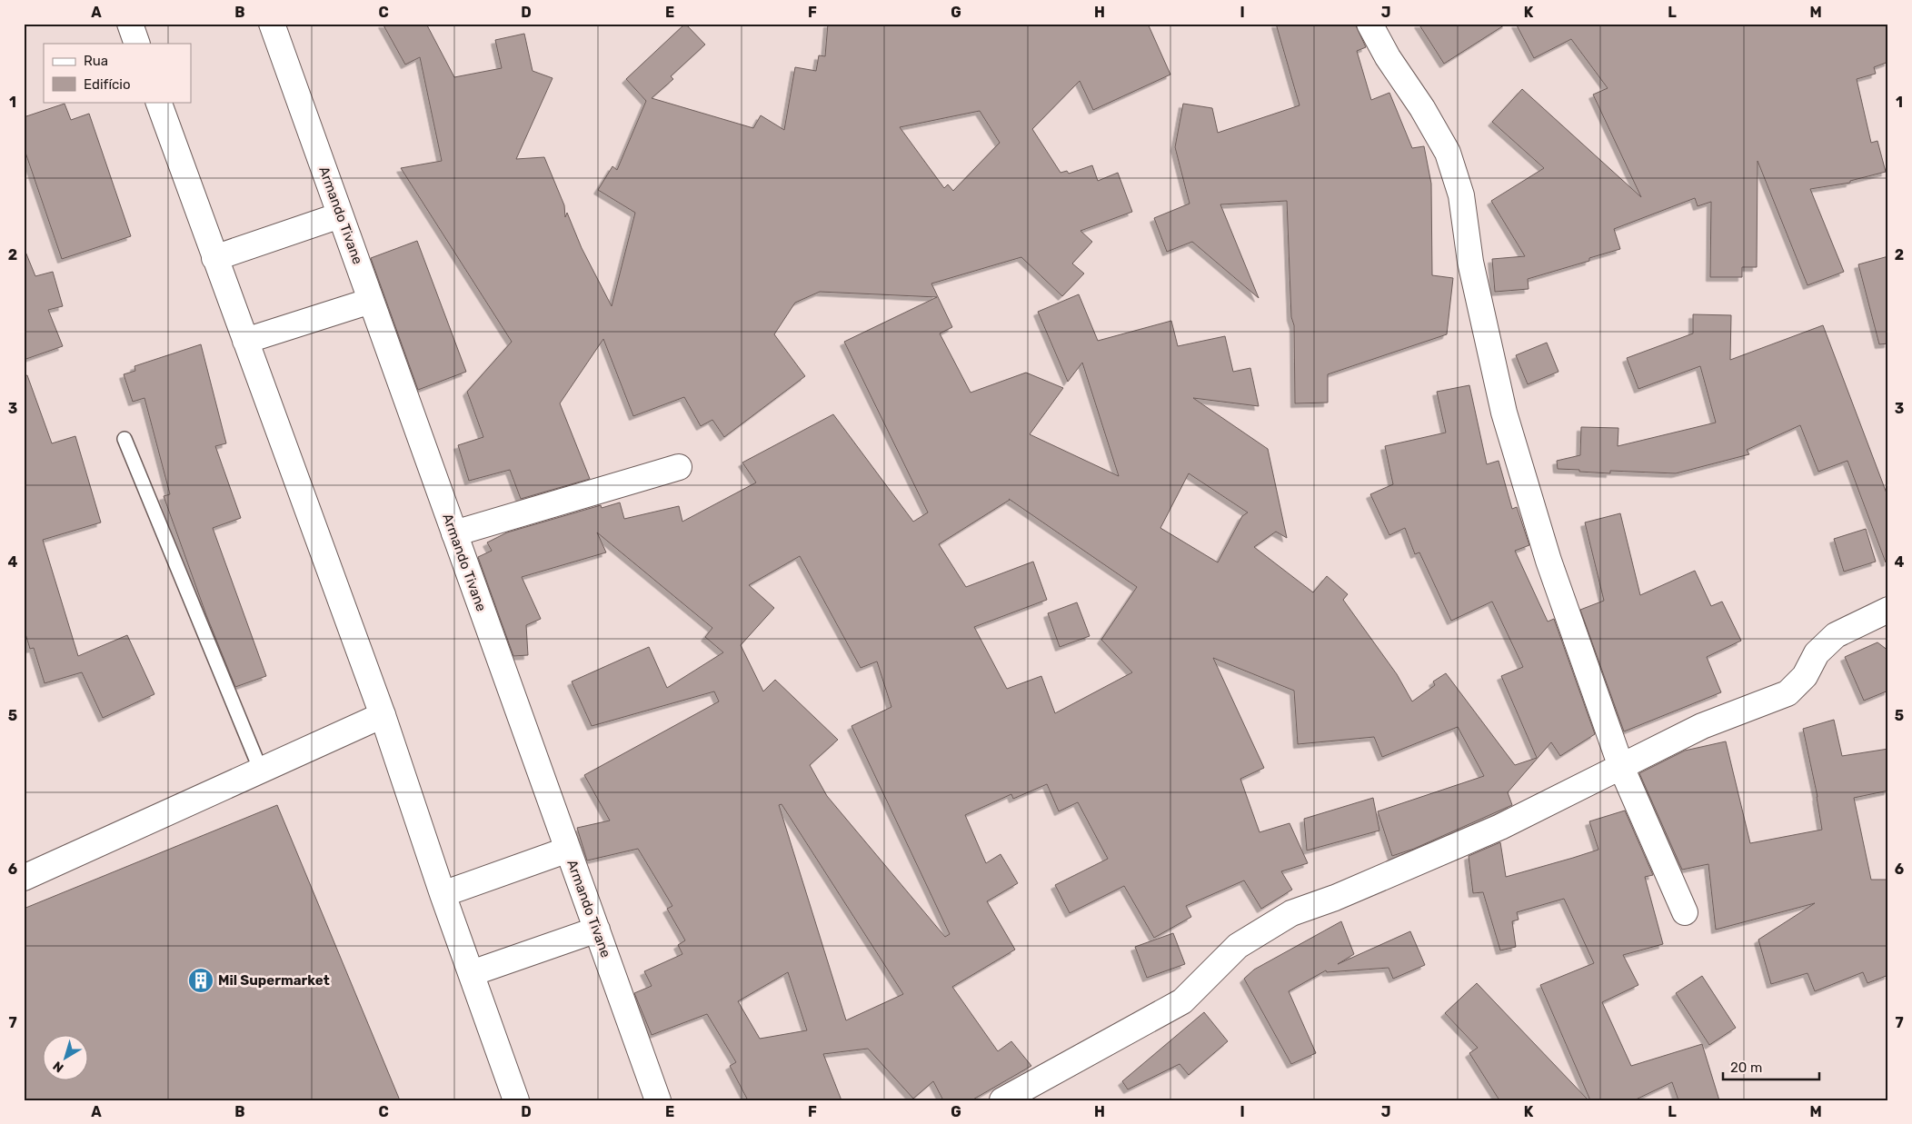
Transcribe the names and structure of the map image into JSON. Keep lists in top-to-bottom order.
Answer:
{
  "streets": {
    "street": ["Armando Tivane"]
  },
  "places": {
    "building": ["Mil Supermarket"]
  },
  "legend": ["Rua", "Edifício"],
  "scale_bar": "20 m",
  "north": "bottom left",
  "grid": {
    "columns": [
      "A",
      "B",
      "C",
      "D",
      "E",
      "F",
      "G",
      "H",
      "I",
      "J",
      "K",
      "L",
      "M"
    ],
    "rows": [
      "1",
      "2",
      "3",
      "4",
      "5",
      "6",
      "7"
    ]
  }
}
